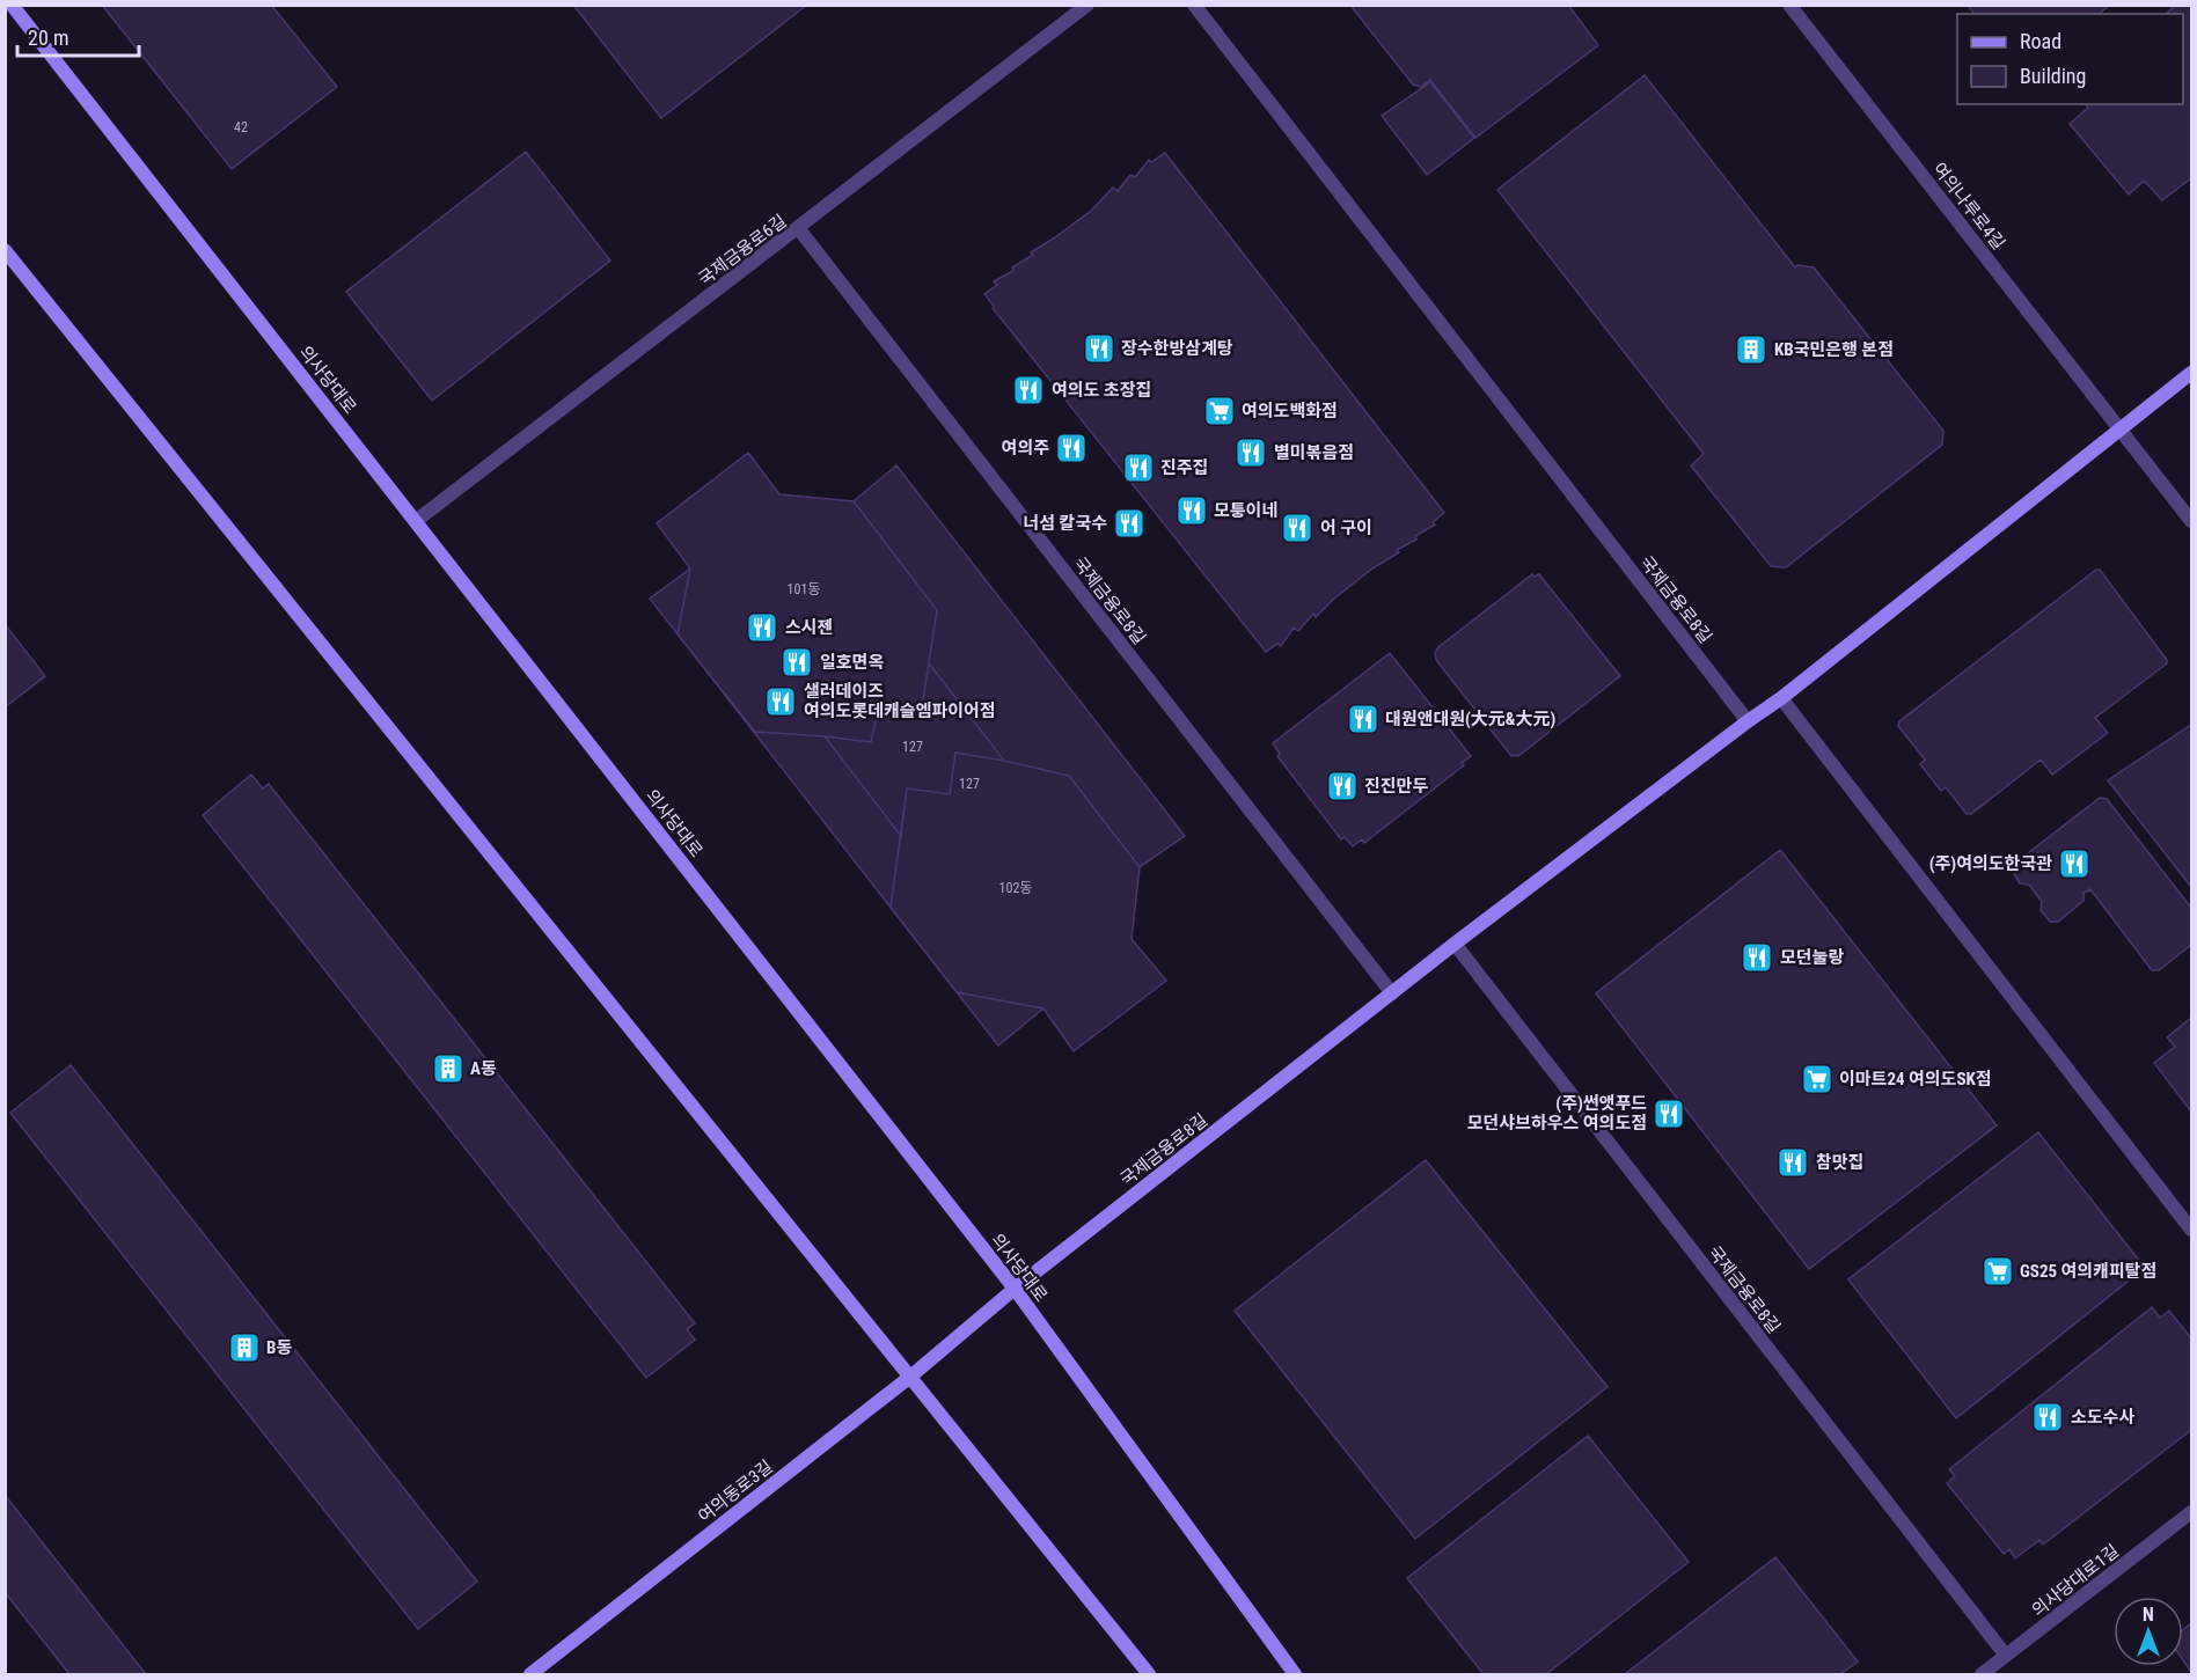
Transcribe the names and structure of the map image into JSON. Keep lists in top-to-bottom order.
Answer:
{
  "streets": {
    "main road": ["의사당대로", "국제금융로8길", "여의동로3길"],
    "street": ["여의나루로4길", "국제금융로6길", "의사당대로1길"]
  },
  "crossings": [
    ["여의나루로4길", "국제금융로8길"],
    ["국제금융로6길", "의사당대로"],
    ["국제금융로6길", "국제금융로8길"],
    ["의사당대로", "국제금융로8길"],
    ["국제금융로8길", "여의동로3길"],
    ["국제금융로8길", "의사당대로1길"]
  ],
  "places": {
    "restaurant": [
      "장수한방삼계탕",
      "여의도 초장집",
      "여의주",
      "별미볶음점",
      "진주집",
      "모퉁이네",
      "너섬 칼국수",
      "어 구이",
      "스시젠",
      "일호면옥",
      "샐러데이즈 여의도롯데캐슬엠파이어점",
      "대원앤대원(大元&大元)",
      "진진만두",
      "(주)여의도한국관",
      "모던눌랑",
      "(주)썬앳푸드 모던샤브하우스 여의도점",
      "참맛집",
      "소도수사"
    ],
    "building": ["KB국민은행 본점", "A동", "B동"],
    "supermarket": ["여의도백화점", "이마트24 여의도SK점", "GS25 여의캐피탈점"]
  },
  "house_numbers": [
    "42",
    "101동",
    "127",
    "127",
    "102동"
  ],
  "legend": ["Road", "Building"],
  "scale_bar": "20 m",
  "north": "top"
}
